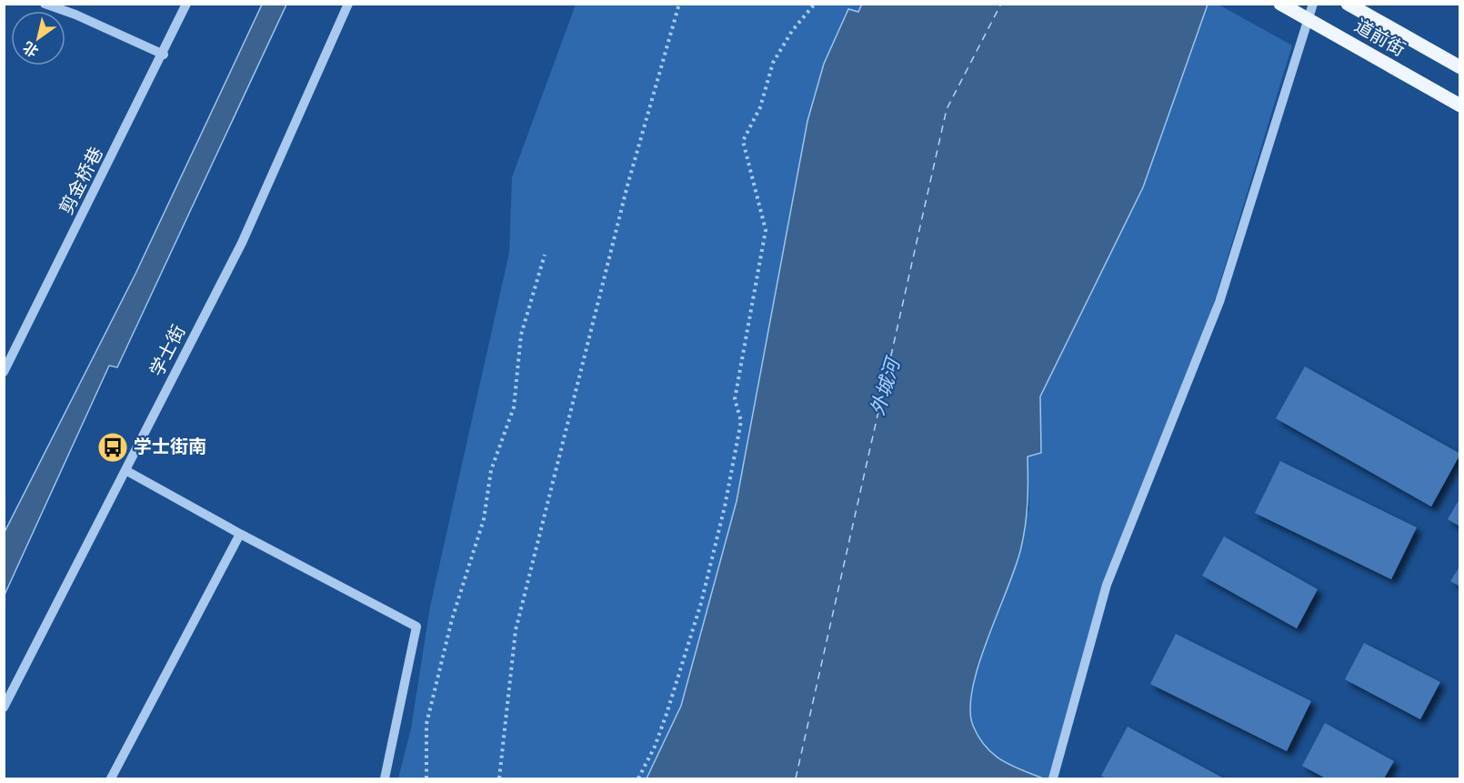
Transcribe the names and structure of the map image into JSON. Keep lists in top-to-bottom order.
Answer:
{
  "streets": {
    "main road": ["道前街"],
    "street": ["剪金桥巷", "学士街"]
  },
  "water": ["外城河"],
  "places": {
    "bus stop": ["学士街南"]
  },
  "north": "bottom left"
}
